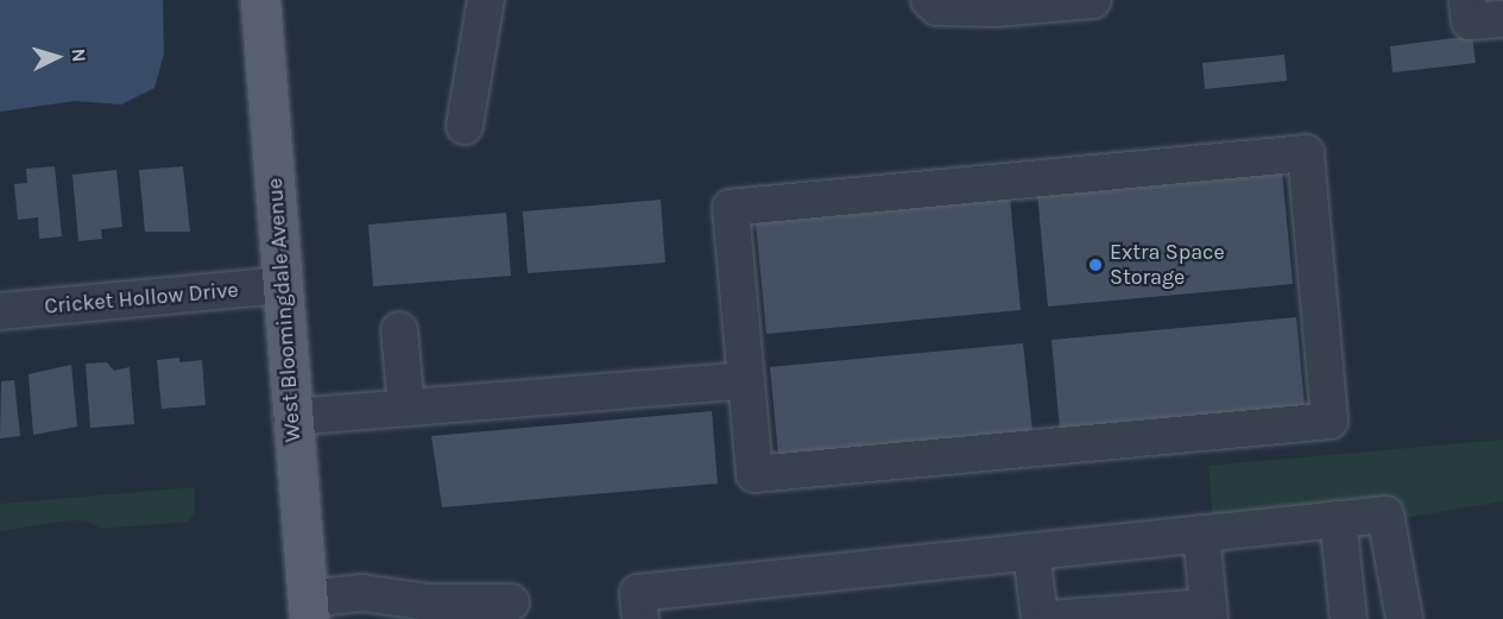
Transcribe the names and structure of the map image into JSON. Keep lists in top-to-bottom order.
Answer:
{
  "streets": {
    "main road": ["West Bloomingdale Avenue"],
    "street": ["Cricket Hollow Drive"]
  },
  "crossings": [
    ["Cricket Hollow Drive", "West Bloomingdale Avenue"]
  ],
  "places": ["Extra Space Storage"],
  "north": "right"
}
